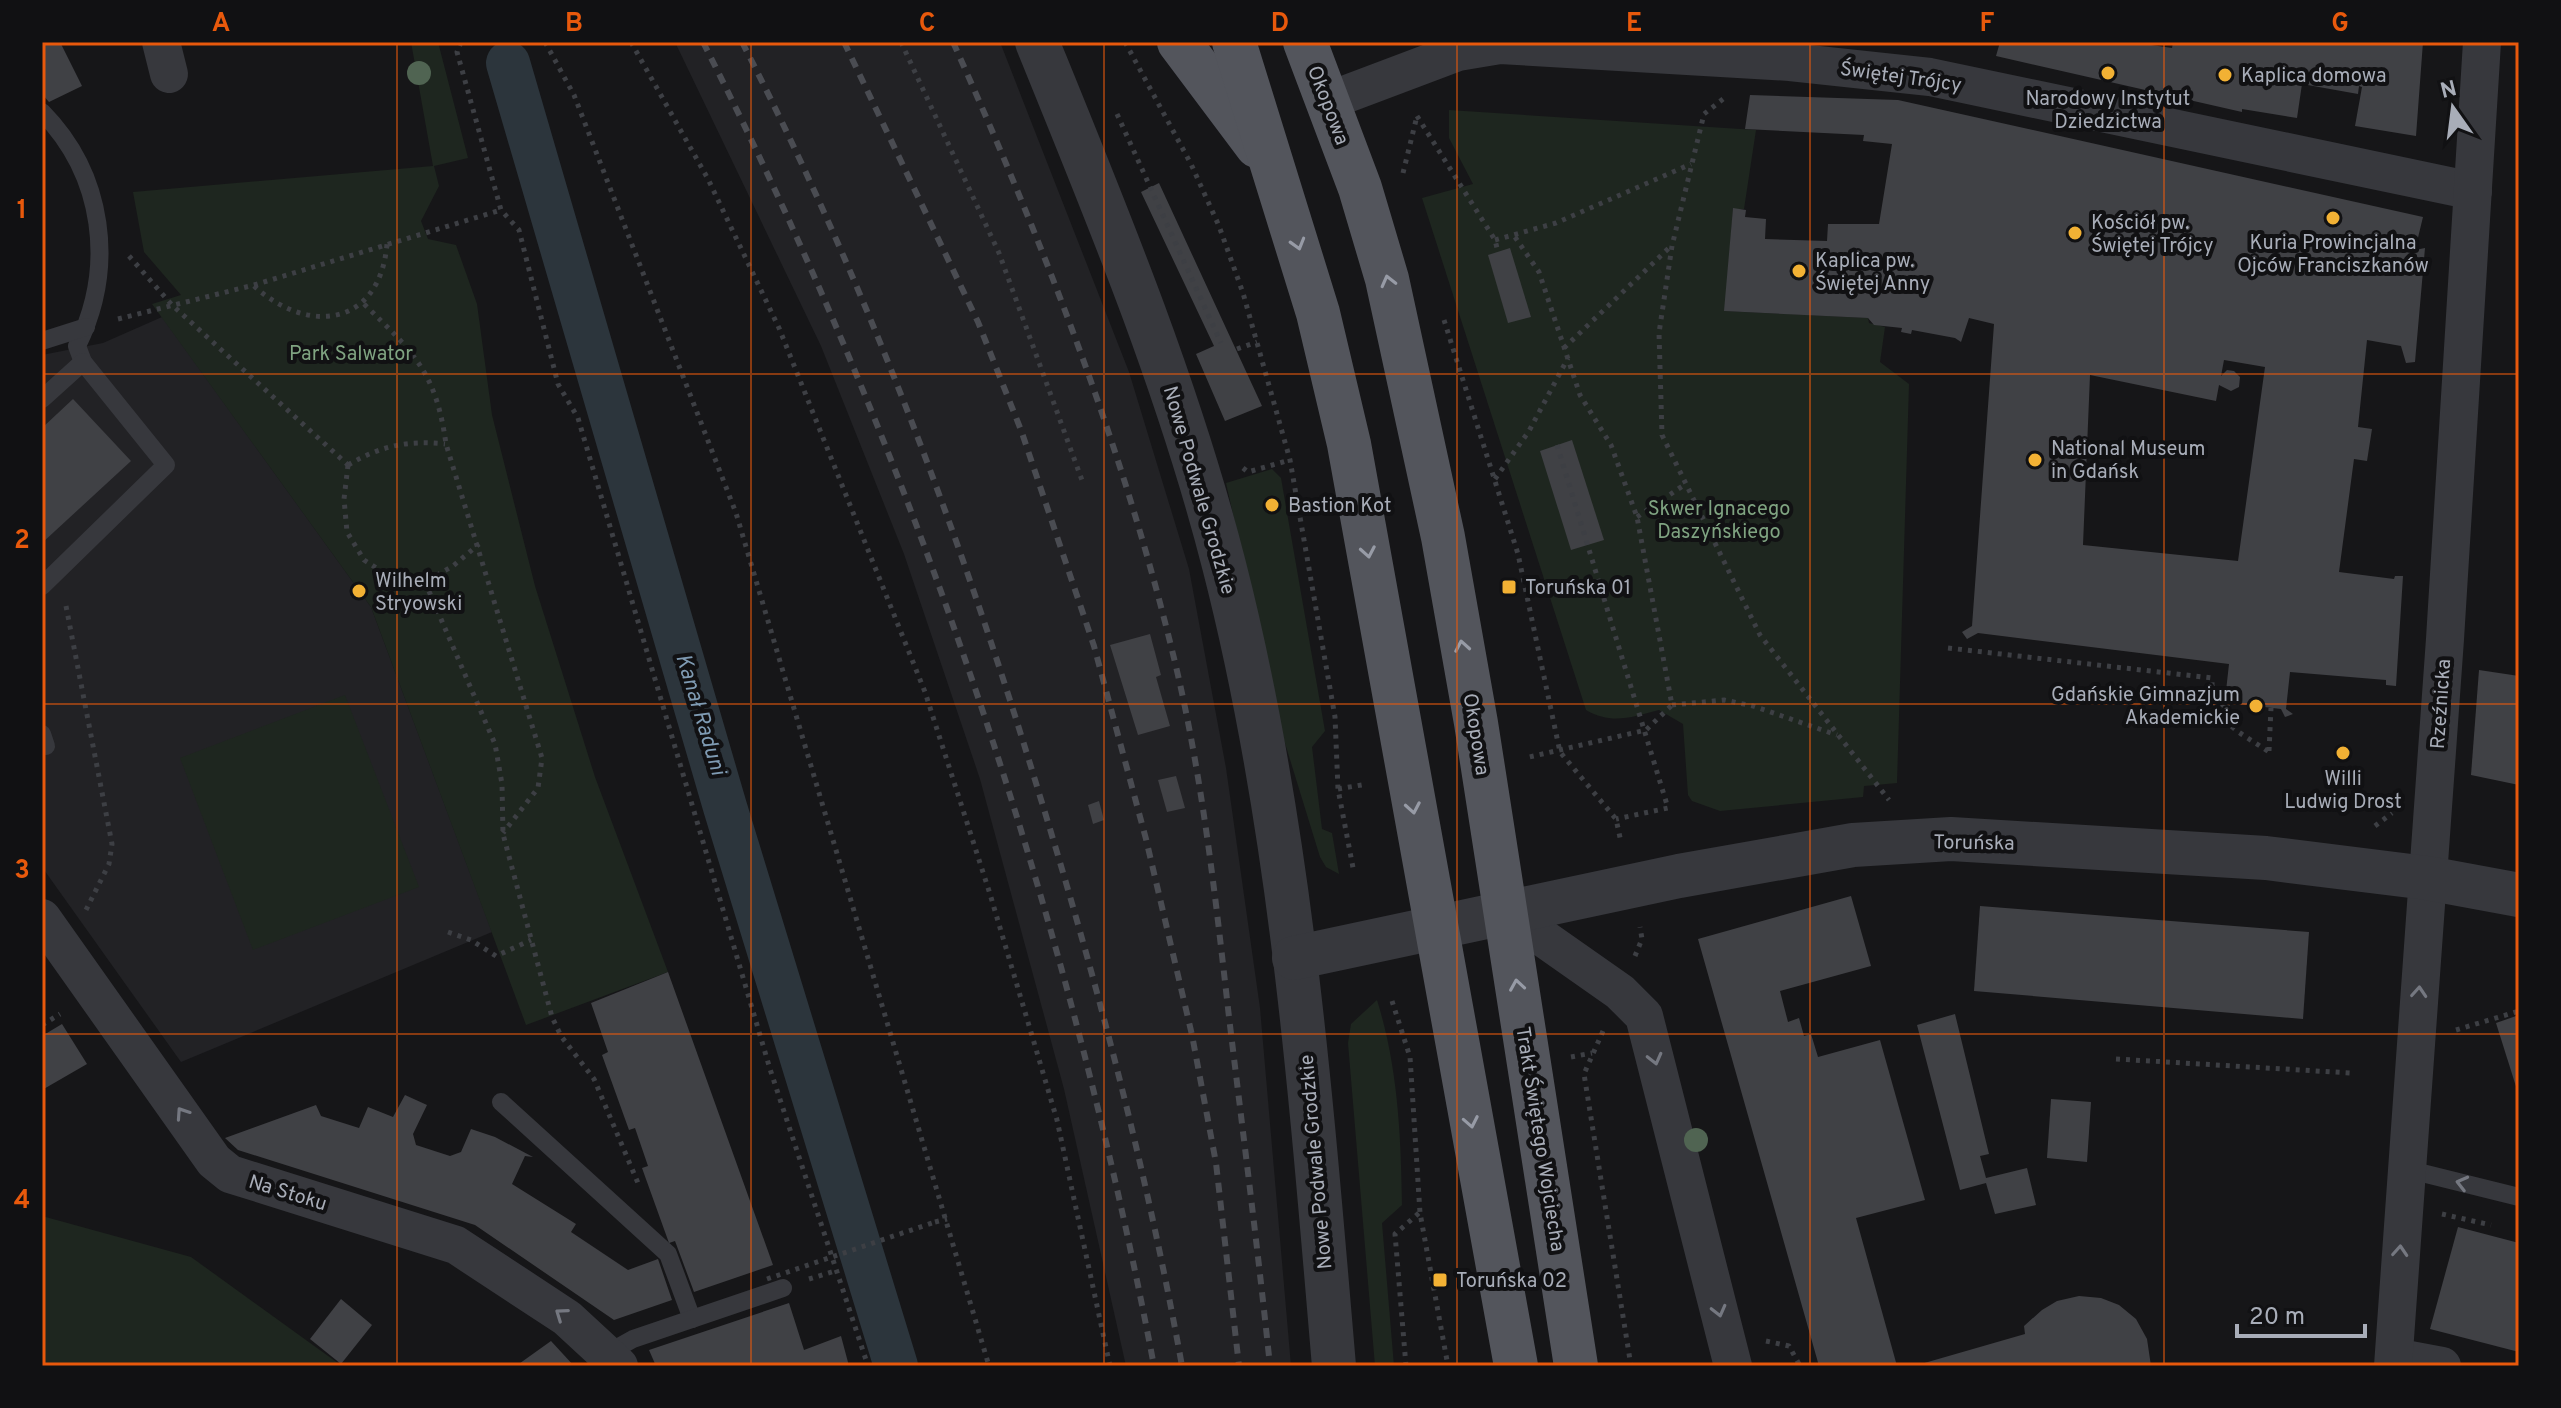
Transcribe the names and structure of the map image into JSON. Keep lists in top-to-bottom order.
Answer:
{
  "streets": {
    "main road": ["Okopowa", "Trakt Świętego Wojciecha"],
    "street": [
      "Świętej Trójcy",
      "Nowe Podwale Grodzkie",
      "Rzeźnicka",
      "Toruńska",
      "Na Stoku"
    ]
  },
  "crossings": [
    ["Świętej Trójcy", "Okopowa"],
    ["Świętej Trójcy", "Rzeźnicka"],
    ["Okopowa", "Toruńska"],
    ["Okopowa", "Trakt Świętego Wojciecha"],
    ["Rzeźnicka", "Toruńska"],
    ["Toruńska", "Trakt Świętego Wojciecha"]
  ],
  "one_way": ["Rzeźnicka", "Na Stoku"],
  "water": ["Kanał Raduni"],
  "parks": ["Park Salwator", "Skwer Ignacego Daszyńskiego"],
  "places": {
    "other": [
      "Narodowy Instytut Dziedzictwa",
      "Kaplica domowa",
      "Kuria Prowincjalna Ojców Franciszkanów",
      "Kościół pw. Świętej Trójcy",
      "Kaplica pw. Świętej Anny",
      "National Museum in Gdańsk",
      "Bastion Kot",
      "Wilhelm Stryowski",
      "Gdańskie Gimnazjum Akademickie",
      "Willi Ludwig Drost"
    ],
    "transit": ["Toruńska 01", "Toruńska 02"]
  },
  "scale_bar": "20 m",
  "north": "top",
  "grid": {
    "columns": [
      "A",
      "B",
      "C",
      "D",
      "E",
      "F",
      "G"
    ],
    "rows": [
      "1",
      "2",
      "3",
      "4"
    ]
  }
}
